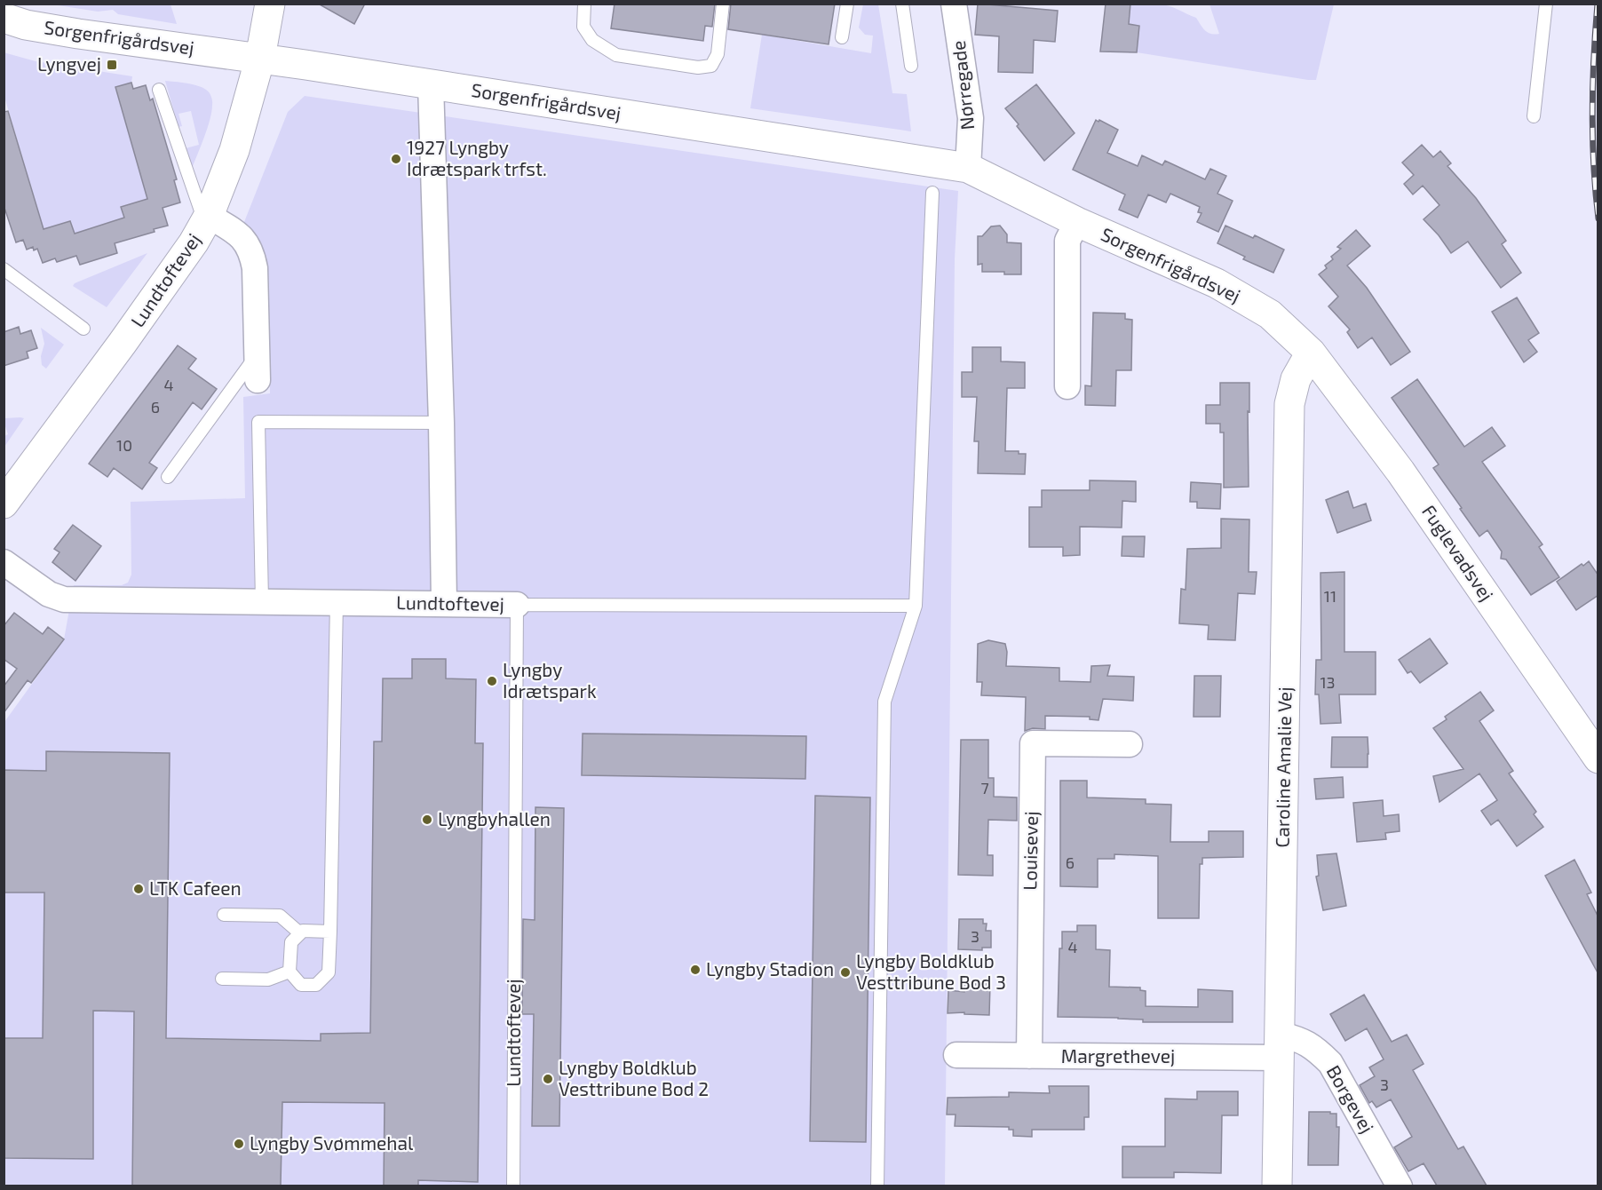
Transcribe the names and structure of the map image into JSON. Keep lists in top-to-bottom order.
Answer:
{
  "streets": {
    "street": [
      "Sorgenfrigårdsvej",
      "Nørregade",
      "Lundtoftevej",
      "Fuglevadsvej",
      "Caroline Amalie Vej",
      "Louisevej",
      "Margrethevej",
      "Borgevej"
    ]
  },
  "crossings": [
    ["Sorgenfrigårdsvej", "Nørregade"],
    ["Sorgenfrigårdsvej", "Lundtoftevej"],
    ["Sorgenfrigårdsvej", "Fuglevadsvej"],
    ["Sorgenfrigårdsvej", "Caroline Amalie Vej"],
    ["Fuglevadsvej", "Caroline Amalie Vej"],
    ["Caroline Amalie Vej", "Margrethevej"],
    ["Caroline Amalie Vej", "Borgevej"],
    ["Louisevej", "Margrethevej"],
    ["Margrethevej", "Borgevej"]
  ],
  "places": {
    "transit": ["Lyngvej"],
    "other": [
      "1927 Lyngby Idrætspark trfst.",
      "Lyngby Idrætspark",
      "Lyngbyhallen",
      "LTK Cafeen",
      "Lyngby Stadion",
      "Lyngby Boldklub Vesttribune Bod 3",
      "Lyngby Boldklub Vesttribune Bod 2",
      "Lyngby Svømmehal"
    ]
  },
  "house_numbers": [
    "4",
    "6",
    "10",
    "11",
    "13",
    "7",
    "6",
    "3",
    "4",
    "3"
  ]
}
